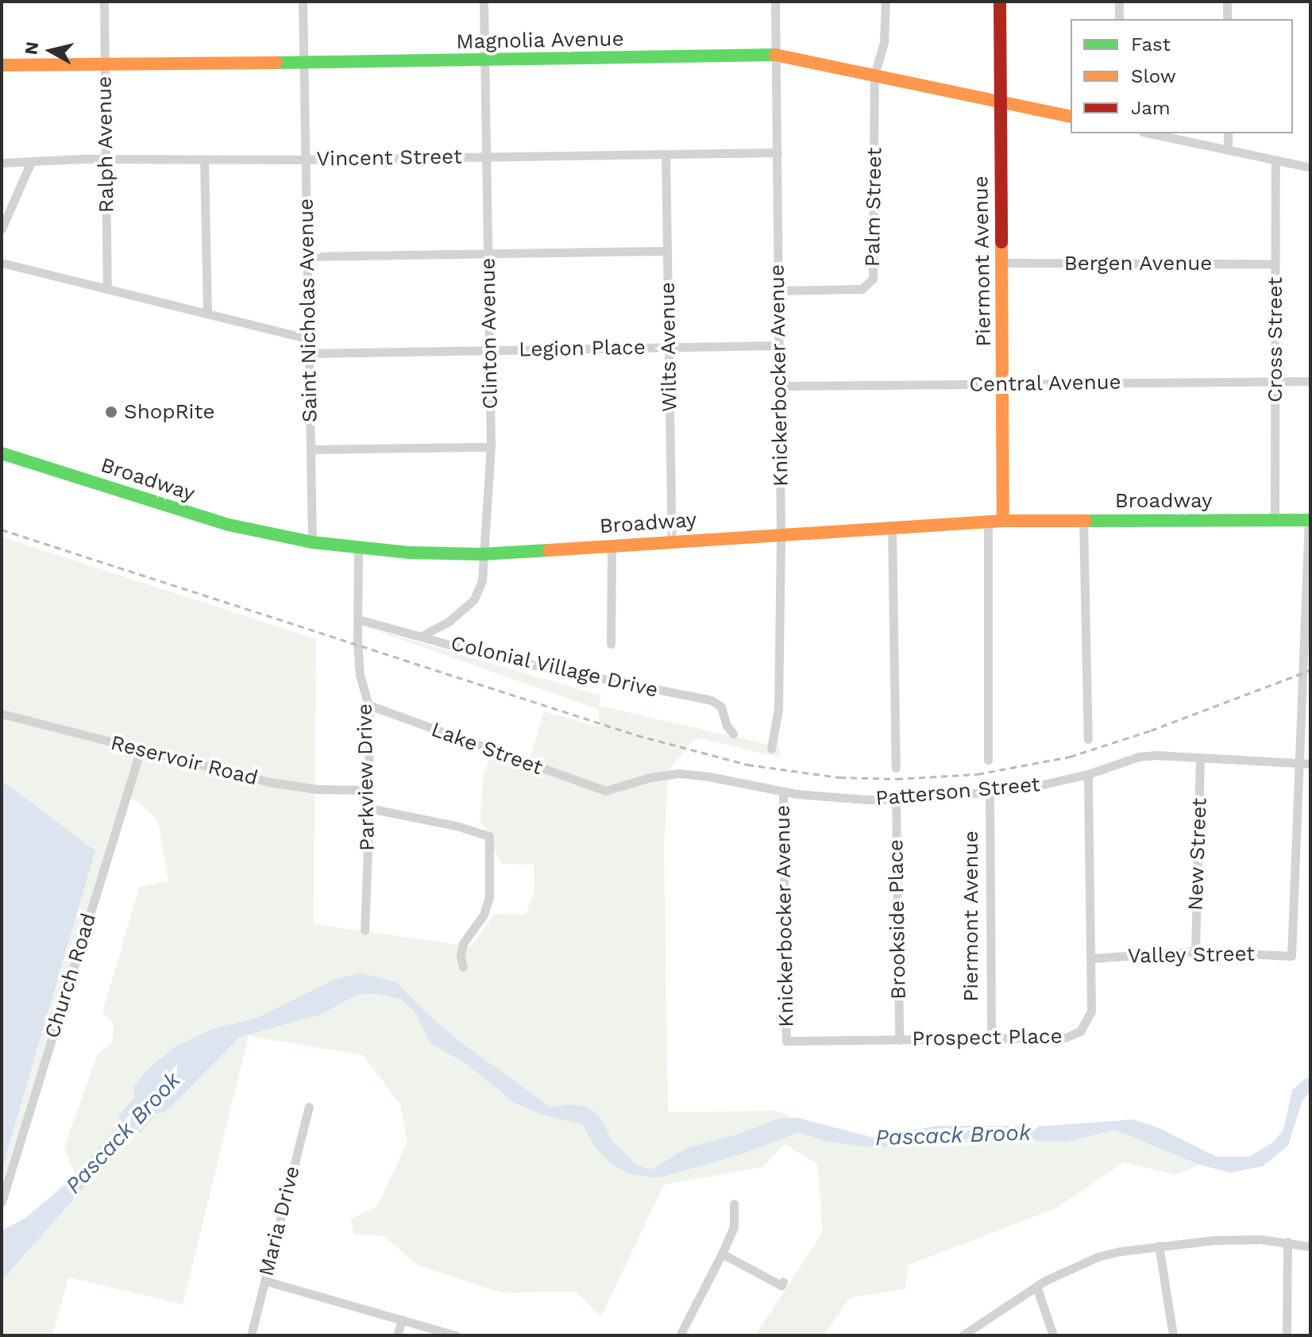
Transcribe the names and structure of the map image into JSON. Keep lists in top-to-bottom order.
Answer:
{
  "streets": {
    "street": [
      "Magnolia Avenue",
      "Ralph Avenue",
      "Vincent Street",
      "Palm Street",
      "Piermont Avenue",
      "Bergen Avenue",
      "Saint Nicholas Avenue",
      "Clinton Avenue",
      "Cross Street",
      "Wilts Avenue",
      "Legion Place",
      "Knickerbocker Avenue",
      "Central Avenue",
      "Broadway",
      "Colonial Village Drive",
      "Lake Street",
      "Reservoir Road",
      "Parkview Drive",
      "Patterson Street",
      "New Street",
      "Brookside Place",
      "Valley Street",
      "Church Road",
      "Prospect Place",
      "Maria Drive"
    ]
  },
  "crossings": [
    ["Magnolia Avenue", "Ralph Avenue"],
    ["Magnolia Avenue", "Palm Street"],
    ["Magnolia Avenue", "Piermont Avenue"],
    ["Magnolia Avenue", "Saint Nicholas Avenue"],
    ["Magnolia Avenue", "Clinton Avenue"],
    ["Magnolia Avenue", "Knickerbocker Avenue"],
    ["Ralph Avenue", "Vincent Street"],
    ["Vincent Street", "Saint Nicholas Avenue"],
    ["Vincent Street", "Clinton Avenue"],
    ["Vincent Street", "Wilts Avenue"],
    ["Vincent Street", "Knickerbocker Avenue"],
    ["Palm Street", "Knickerbocker Avenue"],
    ["Piermont Avenue", "Bergen Avenue"],
    ["Piermont Avenue", "Central Avenue"],
    ["Piermont Avenue", "Broadway"],
    ["Piermont Avenue", "Patterson Street"],
    ["Piermont Avenue", "Prospect Place"],
    ["Bergen Avenue", "Cross Street"],
    ["Saint Nicholas Avenue", "Legion Place"],
    ["Saint Nicholas Avenue", "Broadway"],
    ["Clinton Avenue", "Legion Place"],
    ["Clinton Avenue", "Broadway"],
    ["Clinton Avenue", "Colonial Village Drive"],
    ["Cross Street", "Central Avenue"],
    ["Cross Street", "Broadway"],
    ["Wilts Avenue", "Legion Place"],
    ["Wilts Avenue", "Broadway"],
    ["Legion Place", "Knickerbocker Avenue"],
    ["Knickerbocker Avenue", "Central Avenue"],
    ["Knickerbocker Avenue", "Broadway"],
    ["Knickerbocker Avenue", "Patterson Street"],
    ["Knickerbocker Avenue", "Prospect Place"],
    ["Broadway", "Parkview Drive"],
    ["Colonial Village Drive", "Parkview Drive"],
    ["Lake Street", "Parkview Drive"],
    ["Lake Street", "Patterson Street"],
    ["Reservoir Road", "Parkview Drive"],
    ["Reservoir Road", "Church Road"],
    ["Patterson Street", "New Street"],
    ["Patterson Street", "Brookside Place"],
    ["Patterson Street", "Valley Street"],
    ["Patterson Street", "Prospect Place"],
    ["New Street", "Valley Street"],
    ["Brookside Place", "Prospect Place"],
    ["Valley Street", "Prospect Place"]
  ],
  "water": ["Pascack Brook"],
  "places": ["ShopRite"],
  "legend": ["Fast", "Slow", "Jam"],
  "north": "left"
}
